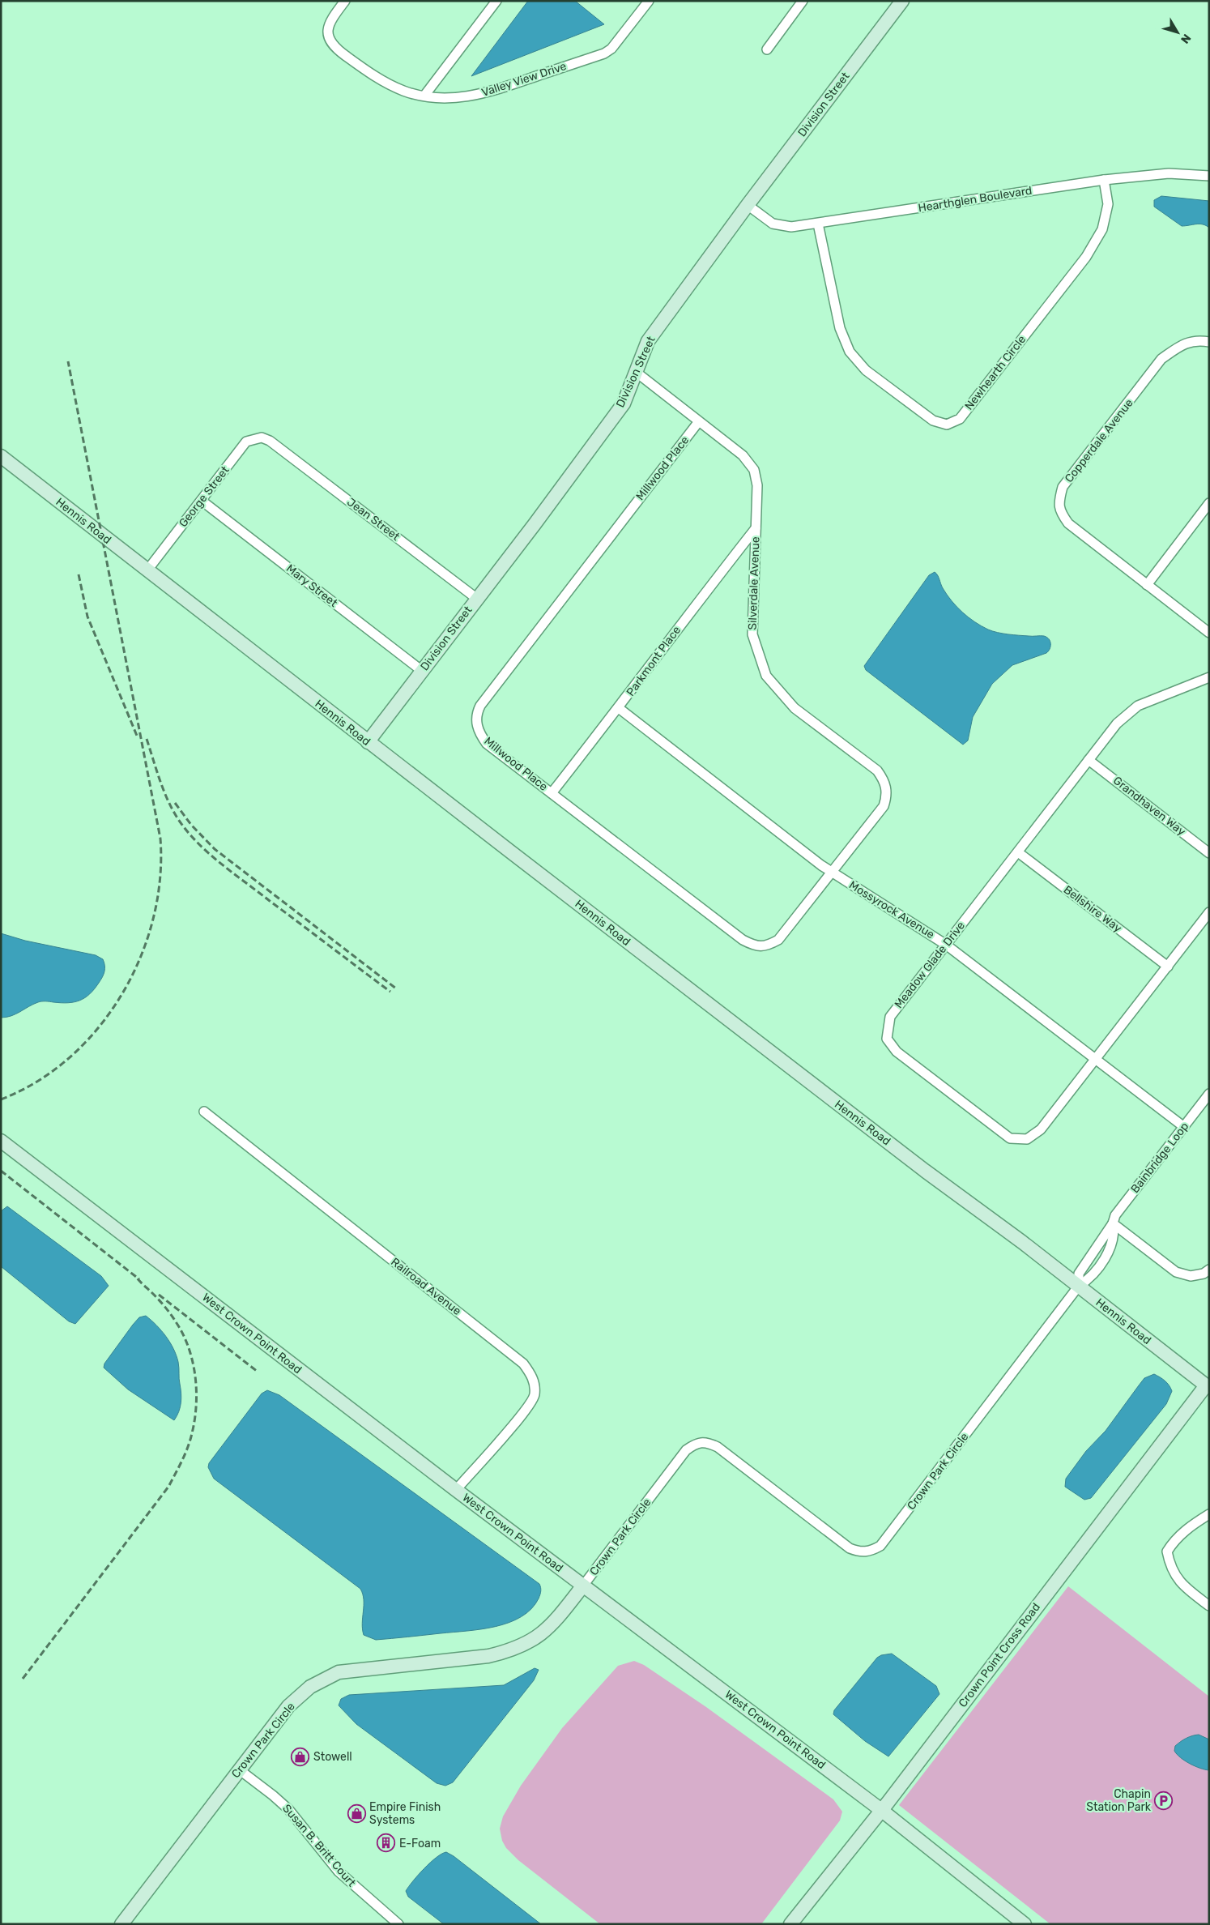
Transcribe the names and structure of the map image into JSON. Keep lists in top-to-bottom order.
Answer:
{
  "streets": {
    "street": [
      "Valley View Drive",
      "Division Street",
      "Hearthglen Boulevard",
      "Newhearth Circle",
      "Copperdale Avenue",
      "Millwood Place",
      "George Street",
      "Jean Street",
      "Hennis Road",
      "Silverdale Avenue",
      "Mary Street",
      "Parkmont Place",
      "Grandhaven Way",
      "Bellshire Way",
      "Mossyrock Avenue",
      "Meadow Glade Drive",
      "Bainbridge Loop",
      "Railroad Avenue",
      "West Crown Point Road",
      "Crown Park Circle",
      "Crown Point Cross Road",
      "Susan B. Britt Court"
    ]
  },
  "crossings": [
    ["Division Street", "Hearthglen Boulevard"],
    ["Division Street", "Jean Street"],
    ["Division Street", "Hennis Road"],
    ["Division Street", "Silverdale Avenue"],
    ["Division Street", "Mary Street"],
    ["Hearthglen Boulevard", "Newhearth Circle"],
    ["Millwood Place", "Silverdale Avenue"],
    ["Millwood Place", "Parkmont Place"],
    ["Millwood Place", "Mossyrock Avenue"],
    ["George Street", "Jean Street"],
    ["George Street", "Hennis Road"],
    ["George Street", "Mary Street"],
    ["Hennis Road", "Bainbridge Loop"],
    ["Hennis Road", "Crown Park Circle"],
    ["Hennis Road", "Crown Point Cross Road"],
    ["Silverdale Avenue", "Parkmont Place"],
    ["Silverdale Avenue", "Mossyrock Avenue"],
    ["Parkmont Place", "Mossyrock Avenue"],
    ["Grandhaven Way", "Meadow Glade Drive"],
    ["Bellshire Way", "Meadow Glade Drive"],
    ["Mossyrock Avenue", "Meadow Glade Drive"],
    ["Mossyrock Avenue", "Bainbridge Loop"],
    ["Bainbridge Loop", "Crown Park Circle"],
    ["Railroad Avenue", "West Crown Point Road"],
    ["West Crown Point Road", "Crown Park Circle"],
    ["West Crown Point Road", "Crown Point Cross Road"],
    ["Crown Park Circle", "Susan B. Britt Court"]
  ],
  "places": {
    "shop": ["Stowell", "Empire Finish Systems"],
    "parking": ["Chapin Station Park"],
    "building": ["E-Foam"]
  },
  "north": "bottom right"
}
